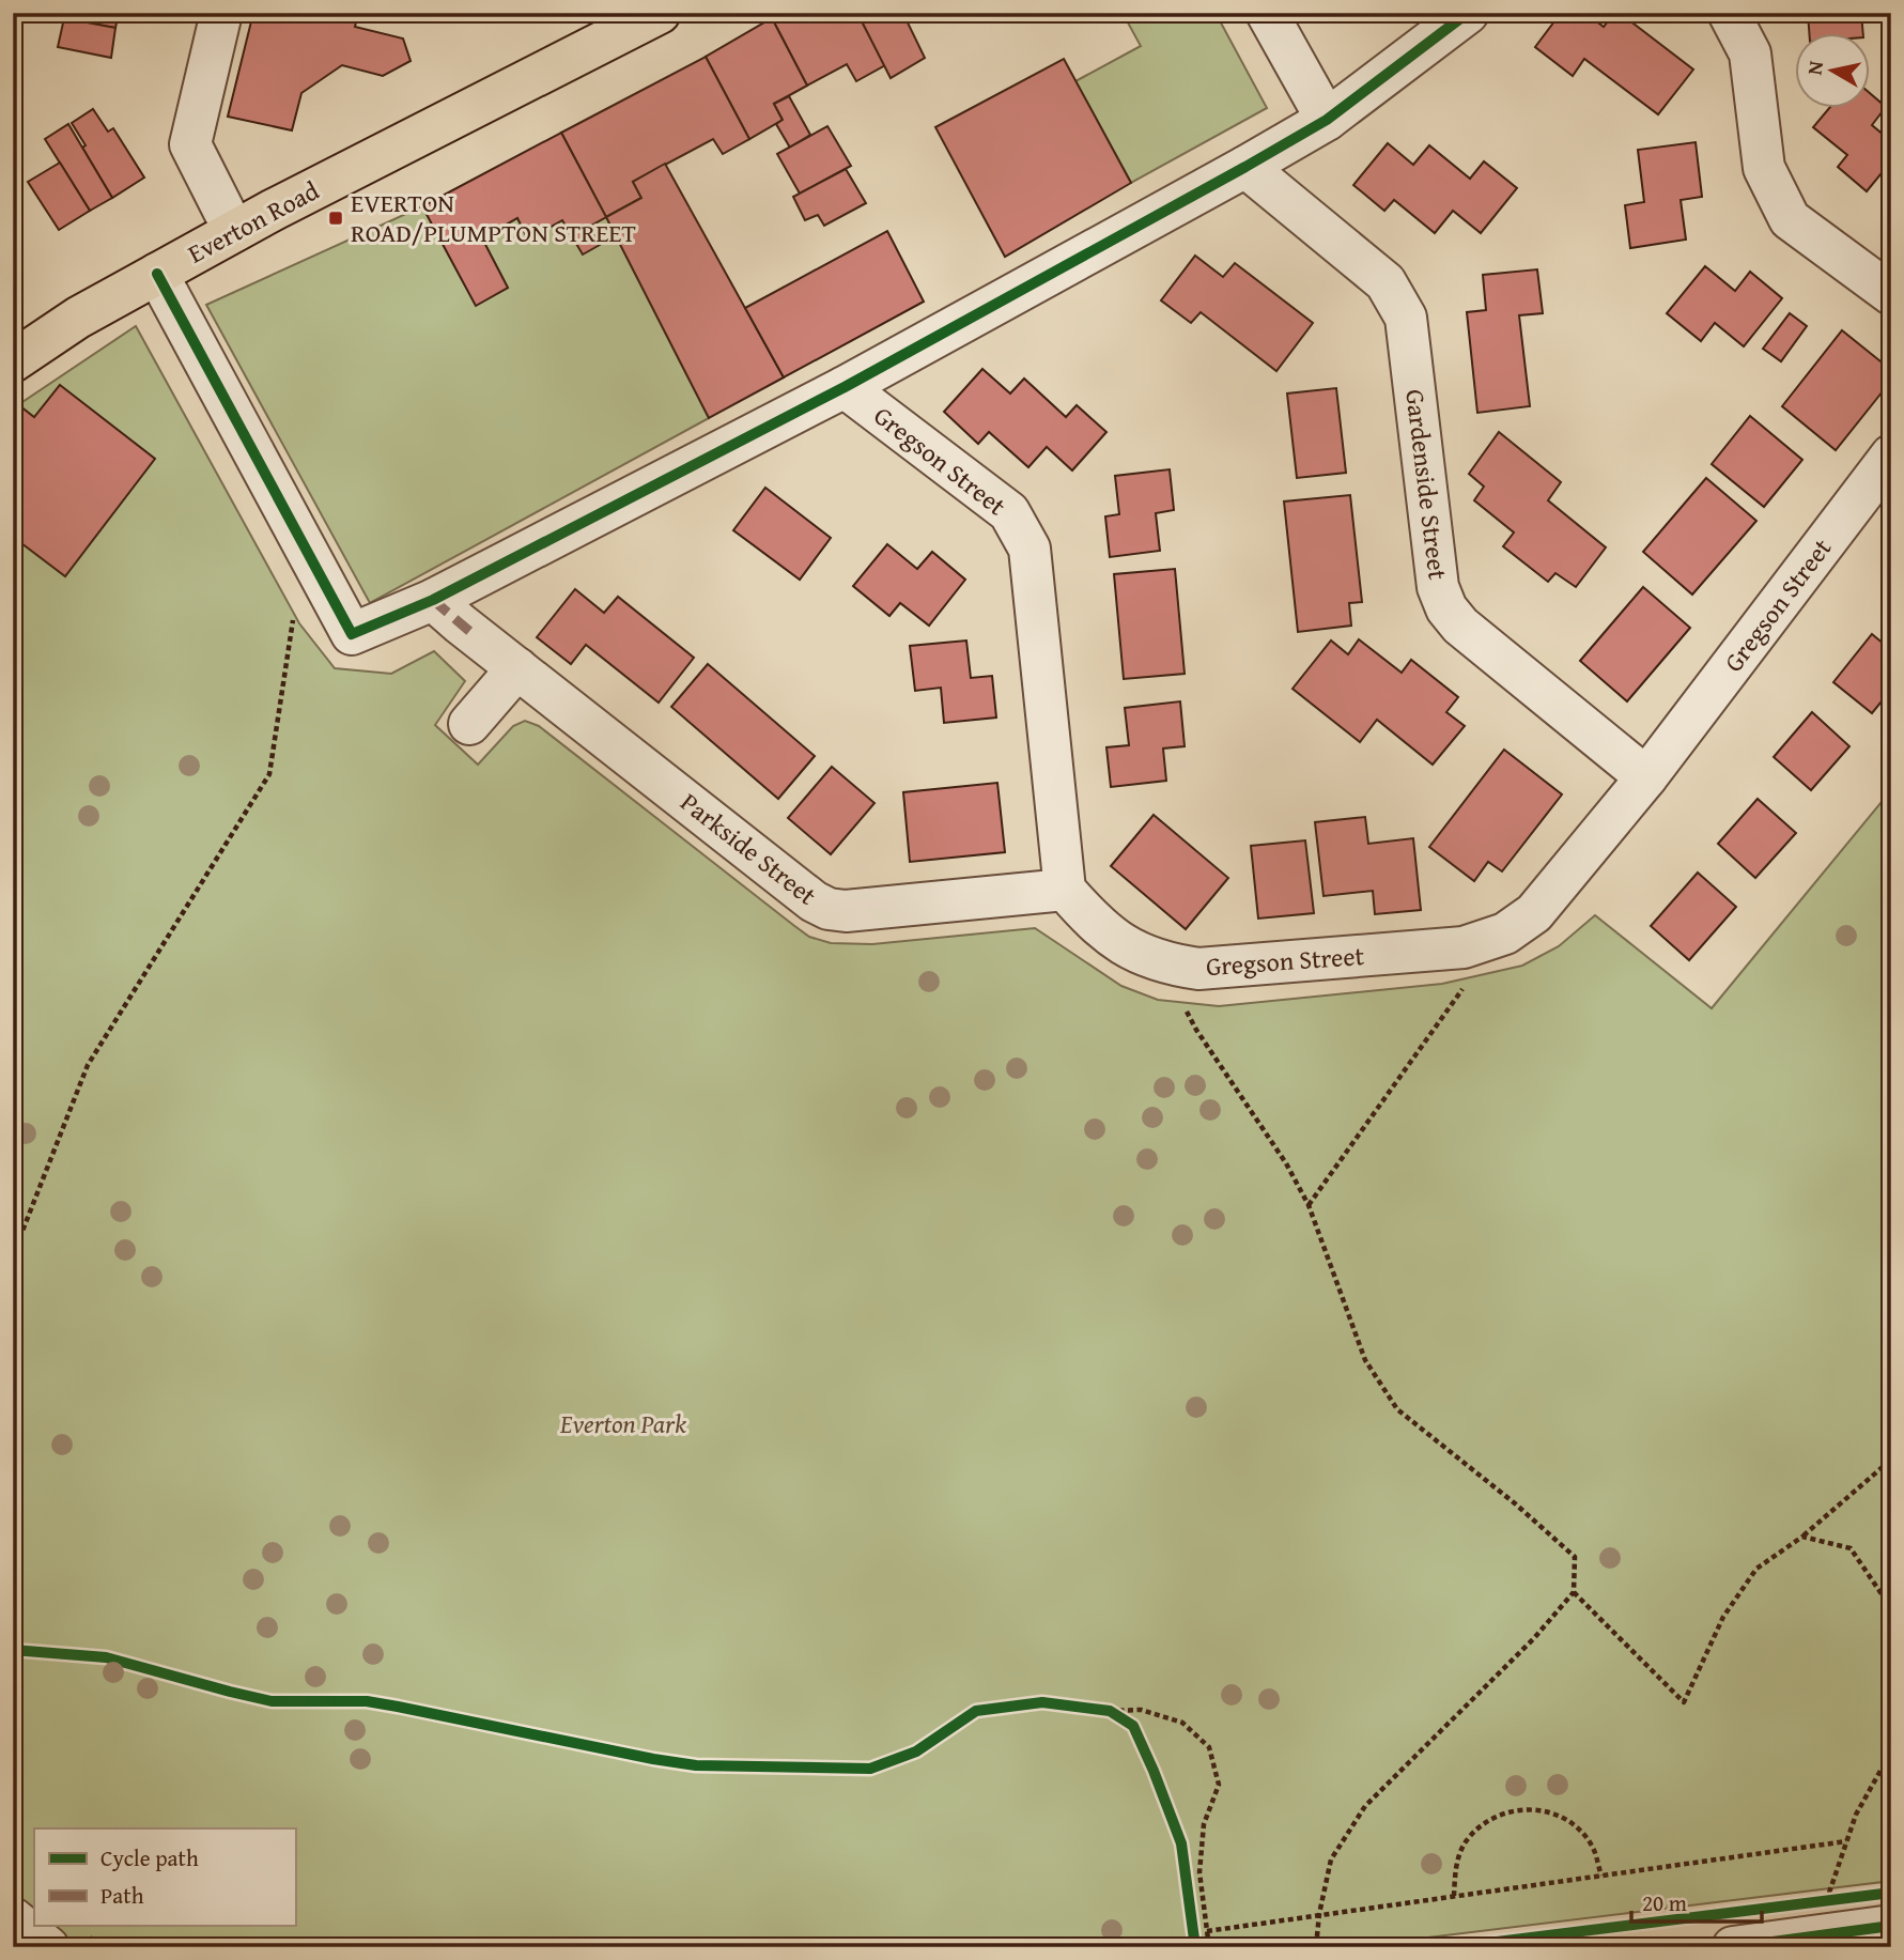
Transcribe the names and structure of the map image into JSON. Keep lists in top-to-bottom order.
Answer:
{
  "streets": {
    "main road": ["Everton Road"],
    "street": ["Gregson Street", "Gardenside Street", "Parkside Street"]
  },
  "crossings": [
    ["Gregson Street", "Gardenside Street"],
    ["Gregson Street", "Parkside Street"]
  ],
  "parks": ["Everton Park"],
  "places": {
    "transit": ["EVERTON ROAD/PLUMPTON STREET"]
  },
  "legend": ["Cycle path", "Path"],
  "scale_bar": "20 m",
  "north": "left"
}
